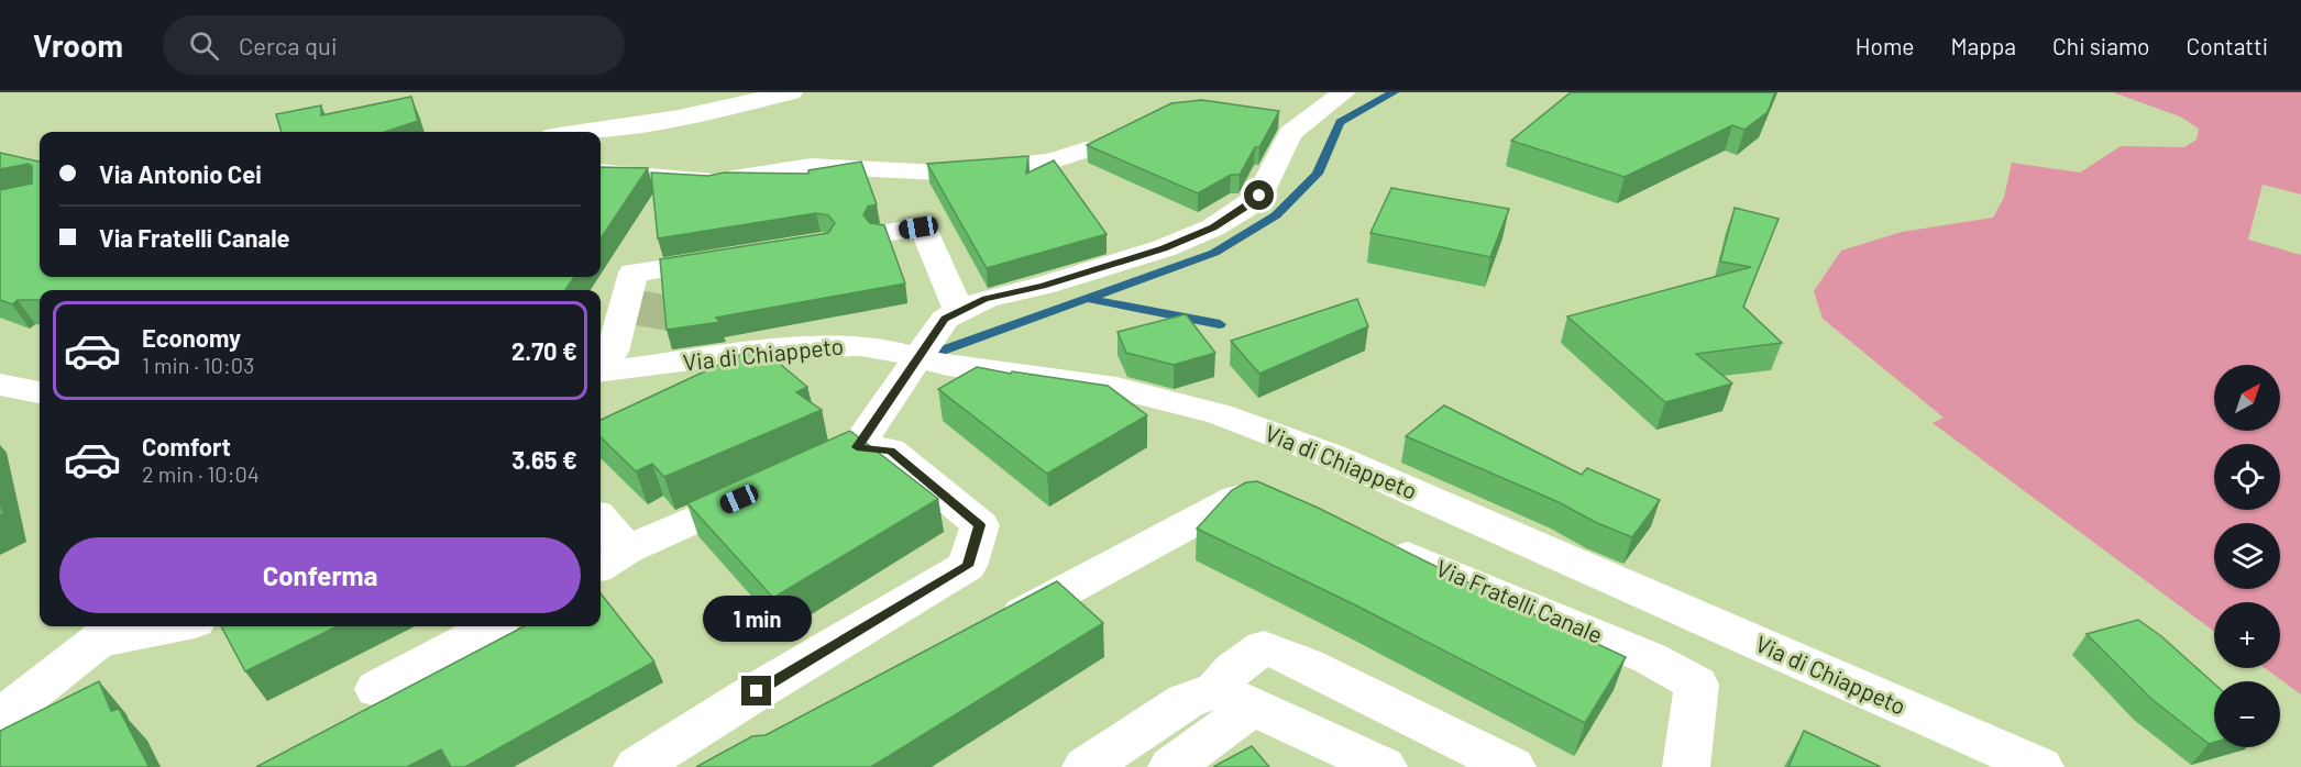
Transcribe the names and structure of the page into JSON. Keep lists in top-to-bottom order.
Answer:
{
  "streets": {
    "street": ["Via di Chiappeto", "Via Fratelli Canale"]
  },
  "north": "top right",
  "page": {
    "header": "Vroom",
    "search": "Cerca qui",
    "nav": [
      "Home",
      "Mappa",
      "Chi siamo",
      "Contatti"
    ],
    "banner": ["Via Antonio Cei", "Via Fratelli Canale"],
    "list": [
      {
        "name": "Economy",
        "note": "1 min · 10:03",
        "value": "2.70 €"
      },
      {
        "name": "Comfort",
        "note": "2 min · 10:04",
        "value": "3.65 €"
      }
    ],
    "map_buttons": ["+", "−"],
    "buttons": "Conferma",
    "bubble": "1 min"
  }
}
